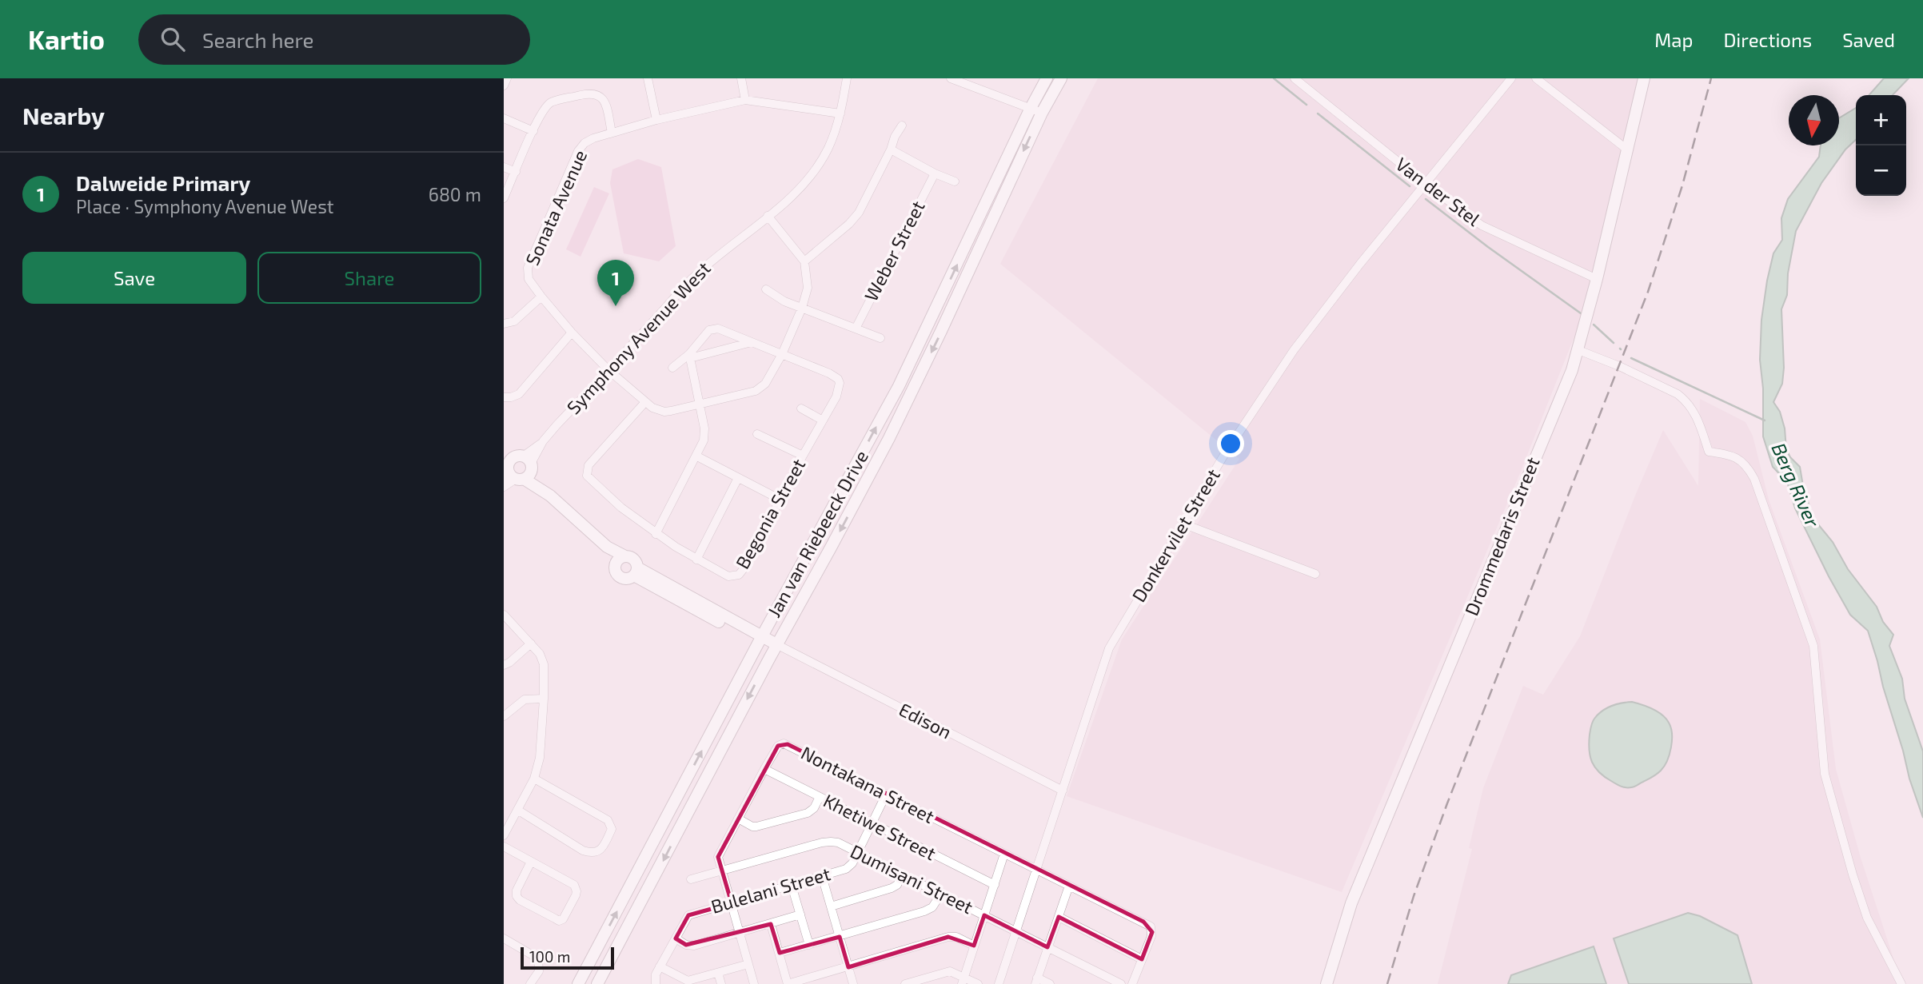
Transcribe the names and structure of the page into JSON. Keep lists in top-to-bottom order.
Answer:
{
  "streets": {
    "main road": ["Jan van Riebeeck Drive", "Drommedaris Street"],
    "street": [
      "Van der Stel",
      "Sonata Avenue",
      "Weber Street",
      "Symphony Avenue West",
      "Begonia Street",
      "Donkervilet Street",
      "Edison",
      "Nontakana Street",
      "Khetiwe Street",
      "Dumisani Street",
      "Bulelani Street"
    ]
  },
  "crossings": [
    ["Van der Stel", "Donkervilet Street"],
    ["Van der Stel", "Drommedaris Street"],
    ["Sonata Avenue", "Symphony Avenue West"],
    ["Sonata Avenue", "Begonia Street"],
    ["Jan van Riebeeck Drive", "Edison"],
    ["Donkervilet Street", "Edison"],
    ["Donkervilet Street", "Nontakana Street"],
    ["Donkervilet Street", "Dumisani Street"],
    ["Nontakana Street", "Khetiwe Street"],
    ["Nontakana Street", "Dumisani Street"],
    ["Nontakana Street", "Bulelani Street"],
    ["Khetiwe Street", "Bulelani Street"],
    ["Dumisani Street", "Bulelani Street"]
  ],
  "water": ["Berg River"],
  "scale_bar": "100 m",
  "north": "bottom",
  "page": {
    "header": "Kartio",
    "search": "Search here",
    "nav": ["Map", "Directions", "Saved"],
    "heading": "Nearby",
    "map_buttons": ["+", "−"],
    "list": [
      {
        "mark": "1",
        "name": "Dalweide Primary",
        "note": "Place · Symphony Avenue West",
        "value": "680 m"
      }
    ],
    "buttons": ["Save", "Share"],
    "pins": "1",
    "scale": "100 m"
  }
}
